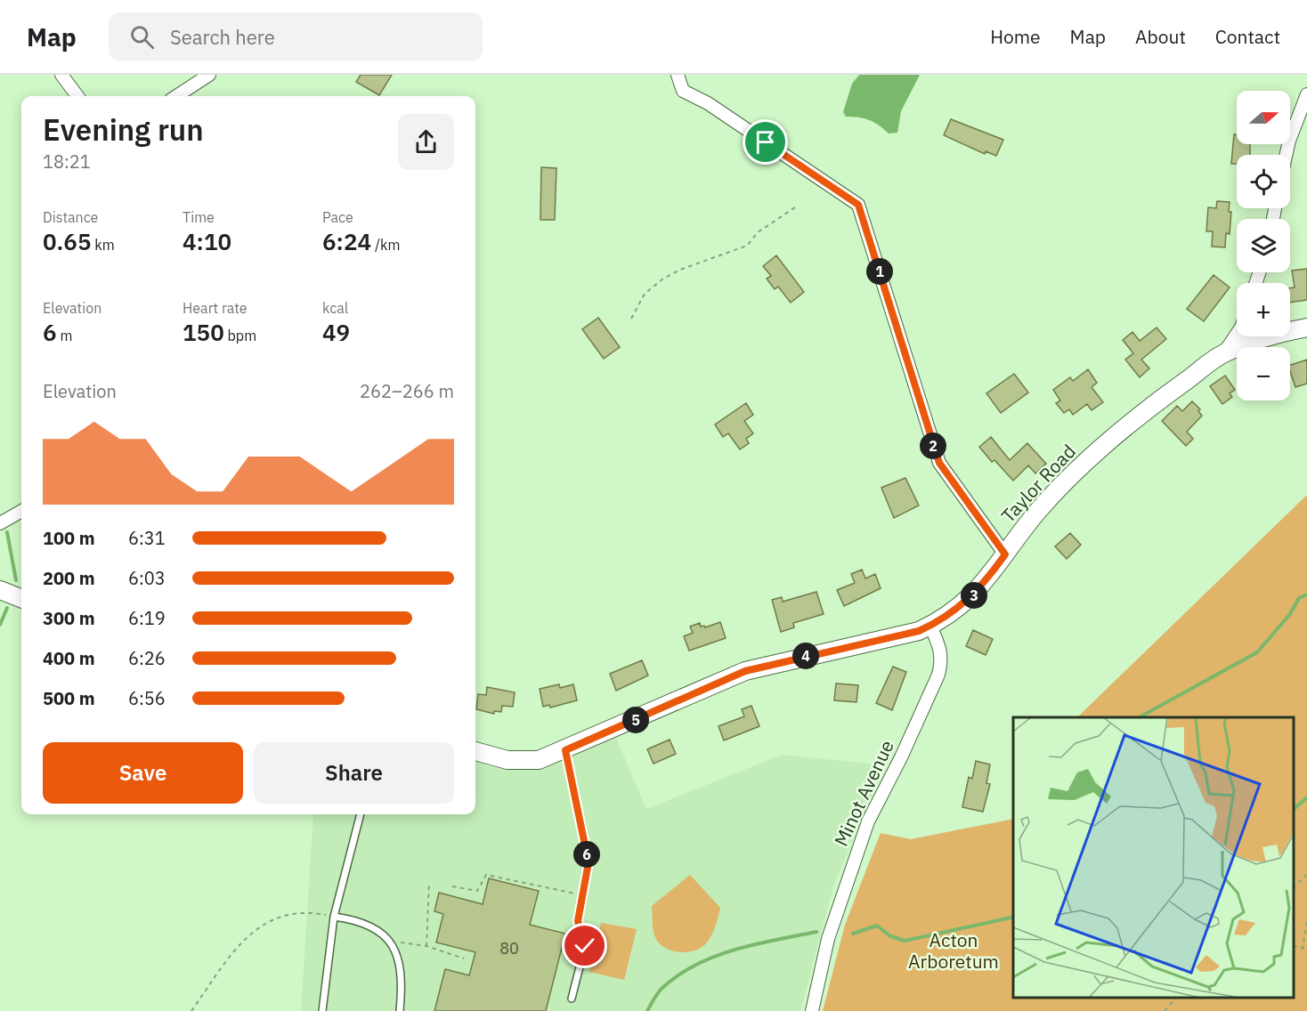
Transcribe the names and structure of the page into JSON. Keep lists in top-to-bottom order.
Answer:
{
  "streets": {
    "street": ["Taylor Road", "Minot Avenue"]
  },
  "crossings": [
    ["Taylor Road", "Minot Avenue"]
  ],
  "parks": ["Acton Arboretum"],
  "house_numbers": ["80"],
  "north": "right",
  "page": {
    "header": "Map",
    "search": "Search here",
    "nav": [
      "Home",
      "Map",
      "About",
      "Contact"
    ],
    "map_buttons": ["+", "−"],
    "heading": ["Evening run", "18:21"],
    "stats": [
      ["Distance", "0.65 km"],
      ["Time", "4:10"],
      ["Pace", "6:24 /km"],
      ["Elevation", "6 m"],
      ["Heart rate", "150 bpm"],
      ["kcal", "49"]
    ],
    "pins": [
      "1",
      "2",
      "3",
      "4",
      "5",
      "6"
    ],
    "chart": ["Elevation", "262–266 m"],
    "list": [
      {
        "name": "100 m",
        "note": "6:31"
      },
      {
        "name": "200 m",
        "note": "6:03"
      },
      {
        "name": "300 m",
        "note": "6:19"
      },
      {
        "name": "400 m",
        "note": "6:26"
      },
      {
        "name": "500 m",
        "note": "6:56"
      }
    ],
    "buttons": ["Save", "Share"]
  }
}
